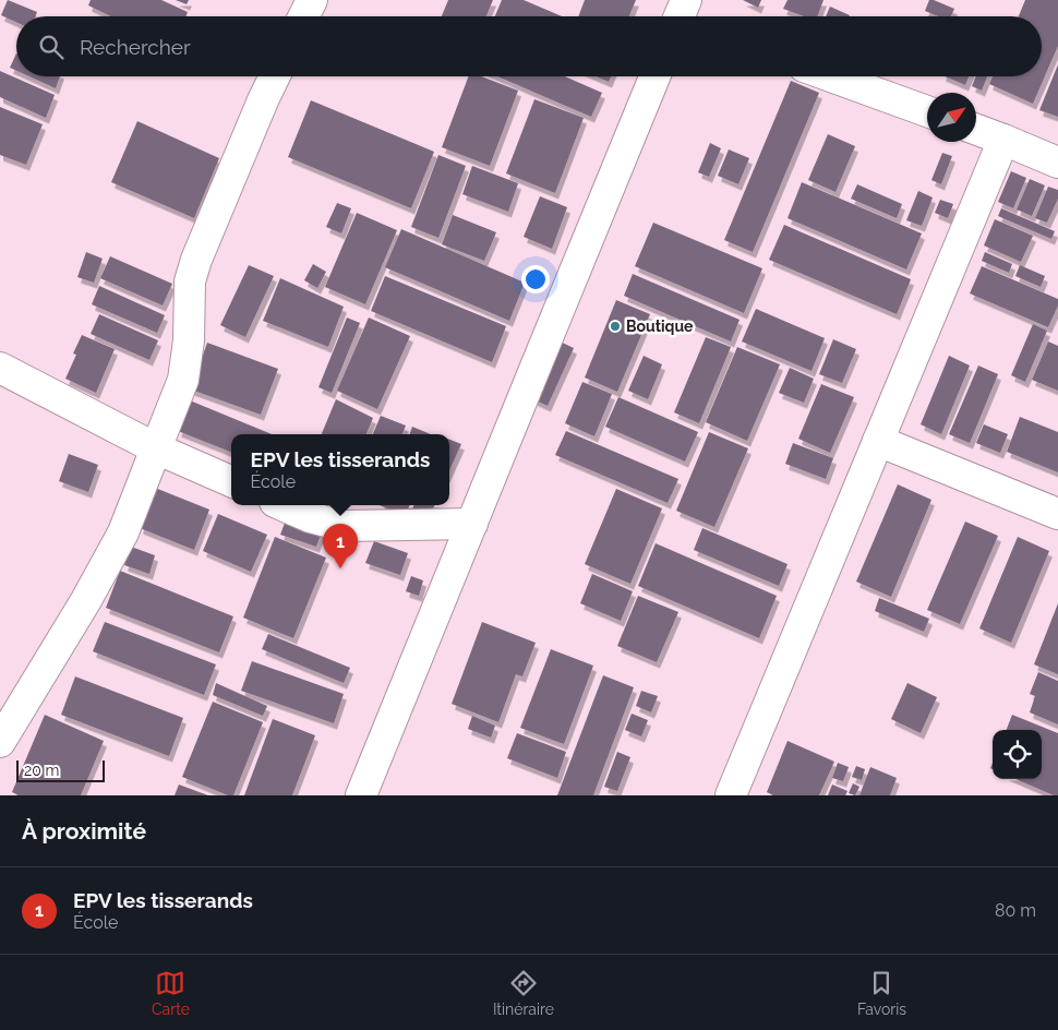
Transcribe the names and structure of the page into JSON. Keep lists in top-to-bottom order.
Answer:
{
  "places": ["Boutique"],
  "scale_bar": "20 m",
  "north": "top right",
  "page": {
    "search": "Rechercher",
    "popup": ["EPV les tisserands", "École"],
    "pins": "1",
    "scale": "20 m",
    "heading": "À proximité",
    "list": [
      {
        "mark": "1",
        "name": "EPV les tisserands",
        "note": "École",
        "value": "80 m"
      }
    ],
    "nav": ["Carte", "Itinéraire", "Favoris"]
  }
}
